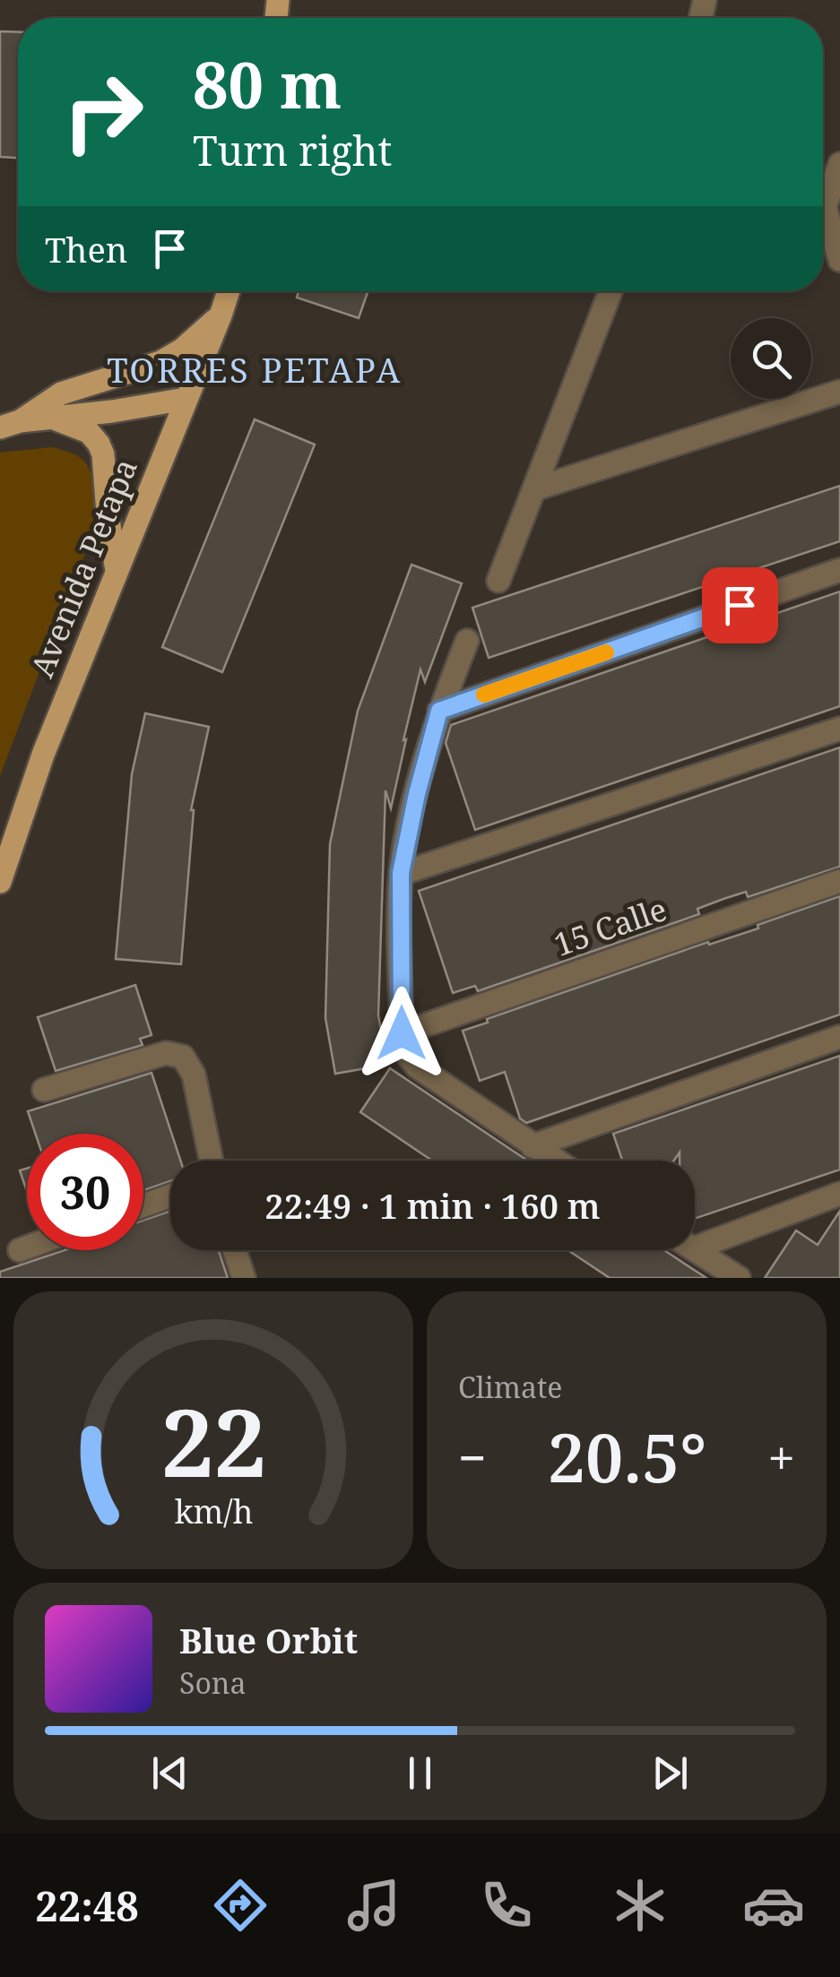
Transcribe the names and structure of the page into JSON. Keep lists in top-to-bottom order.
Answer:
{
  "streets": {
    "main road": ["Avenida Petapa"],
    "street": ["15 Calle"]
  },
  "districts": ["TORRES PETAPA"],
  "page": {
    "turn": ["80 m", "Turn right"],
    "then": "Then",
    "limit": "30",
    "trip": "22:49 · 1 min · 160 m",
    "tile": "Climate",
    "heat": ["−", "20.5°", "+"],
    "song": ["Blue Orbit", "Sona"],
    "tabs": "22:48",
    "gauge": ["22", "km/h"]
  }
}
